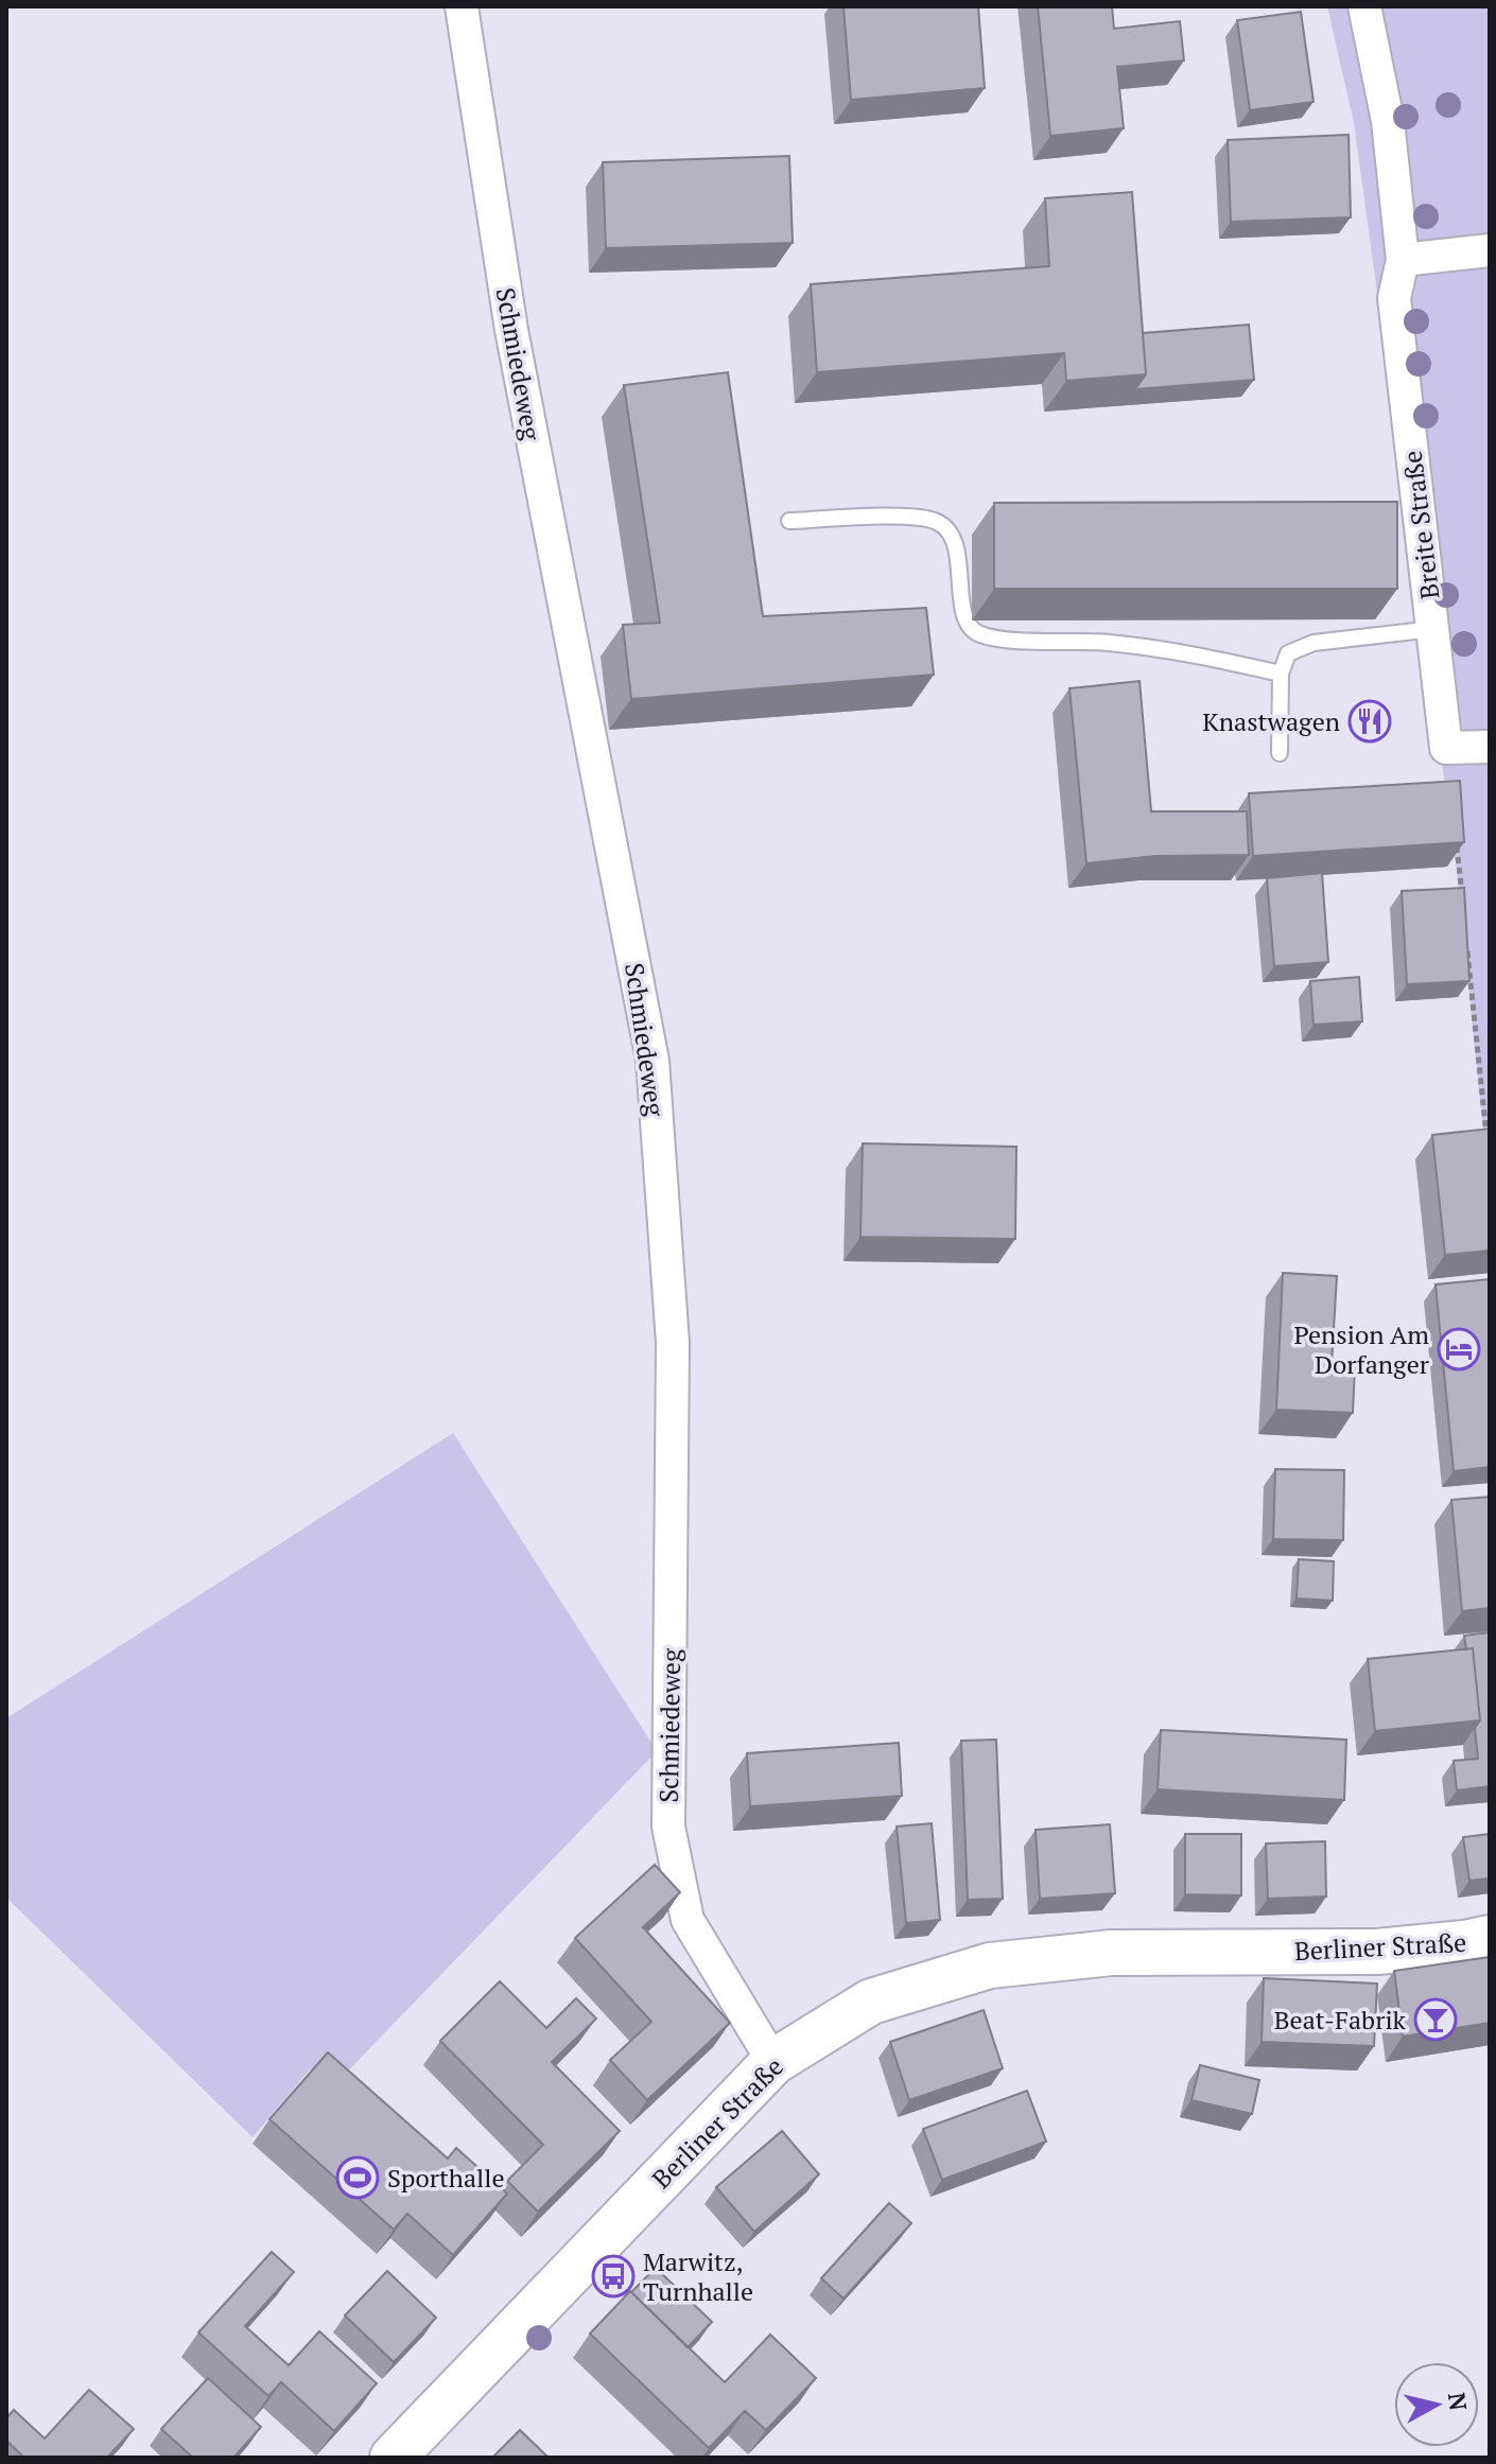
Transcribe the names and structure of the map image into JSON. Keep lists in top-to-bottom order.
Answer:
{
  "streets": {
    "main road": ["Berliner Straße"],
    "street": ["Schmiedeweg", "Breite Straße"]
  },
  "crossings": [
    ["Schmiedeweg", "Berliner Straße"]
  ],
  "places": {
    "restaurant": ["Knastwagen"],
    "hotel": ["Pension Am Dorfanger"],
    "bar": ["Beat-Fabrik"],
    "sports": ["Sporthalle"],
    "bus stop": ["Marwitz, Turnhalle"]
  },
  "north": "right"
}
